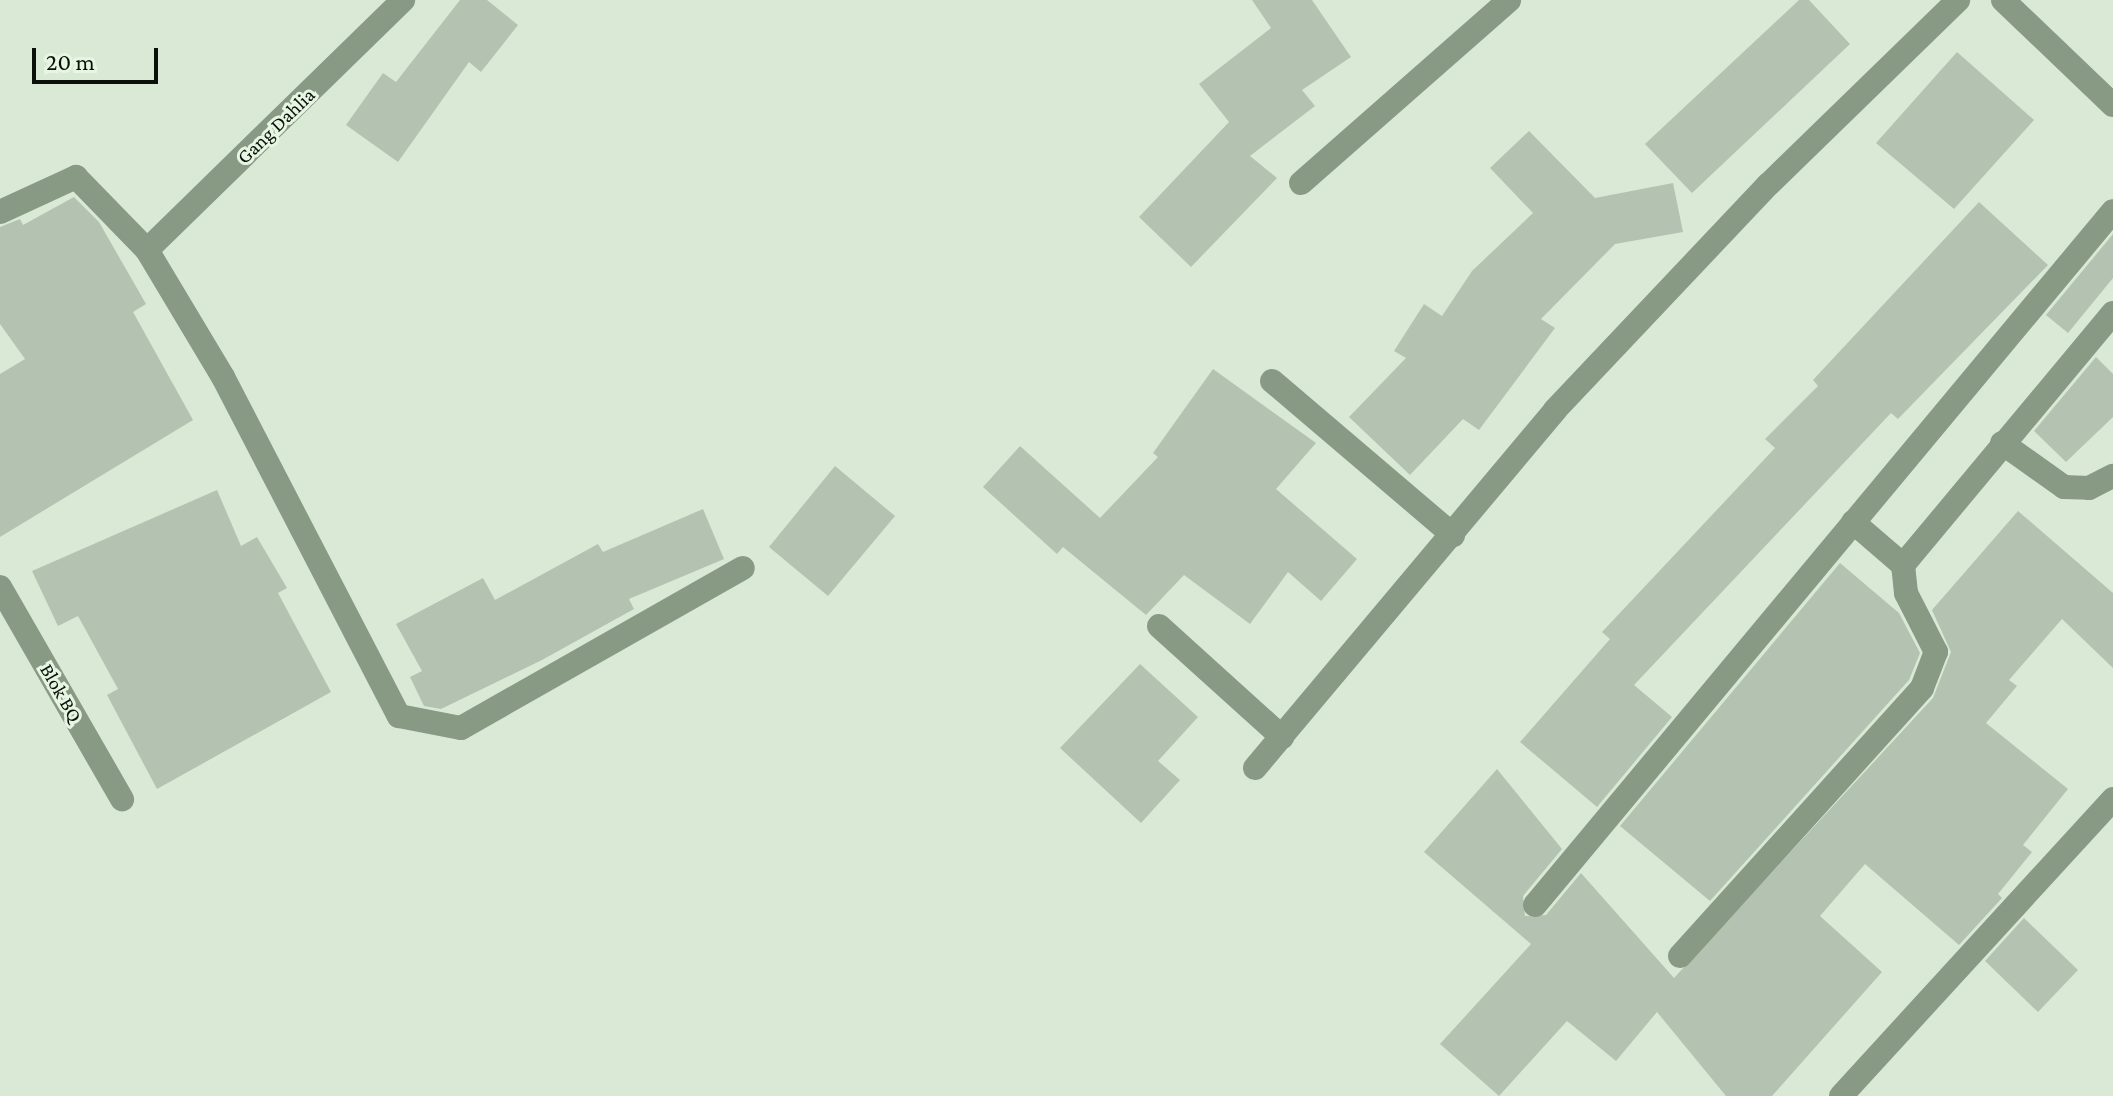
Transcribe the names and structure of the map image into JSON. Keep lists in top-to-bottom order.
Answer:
{
  "streets": {
    "street": ["Gang Dahlia", "Blok BQ"]
  },
  "scale_bar": "20 m"
}
